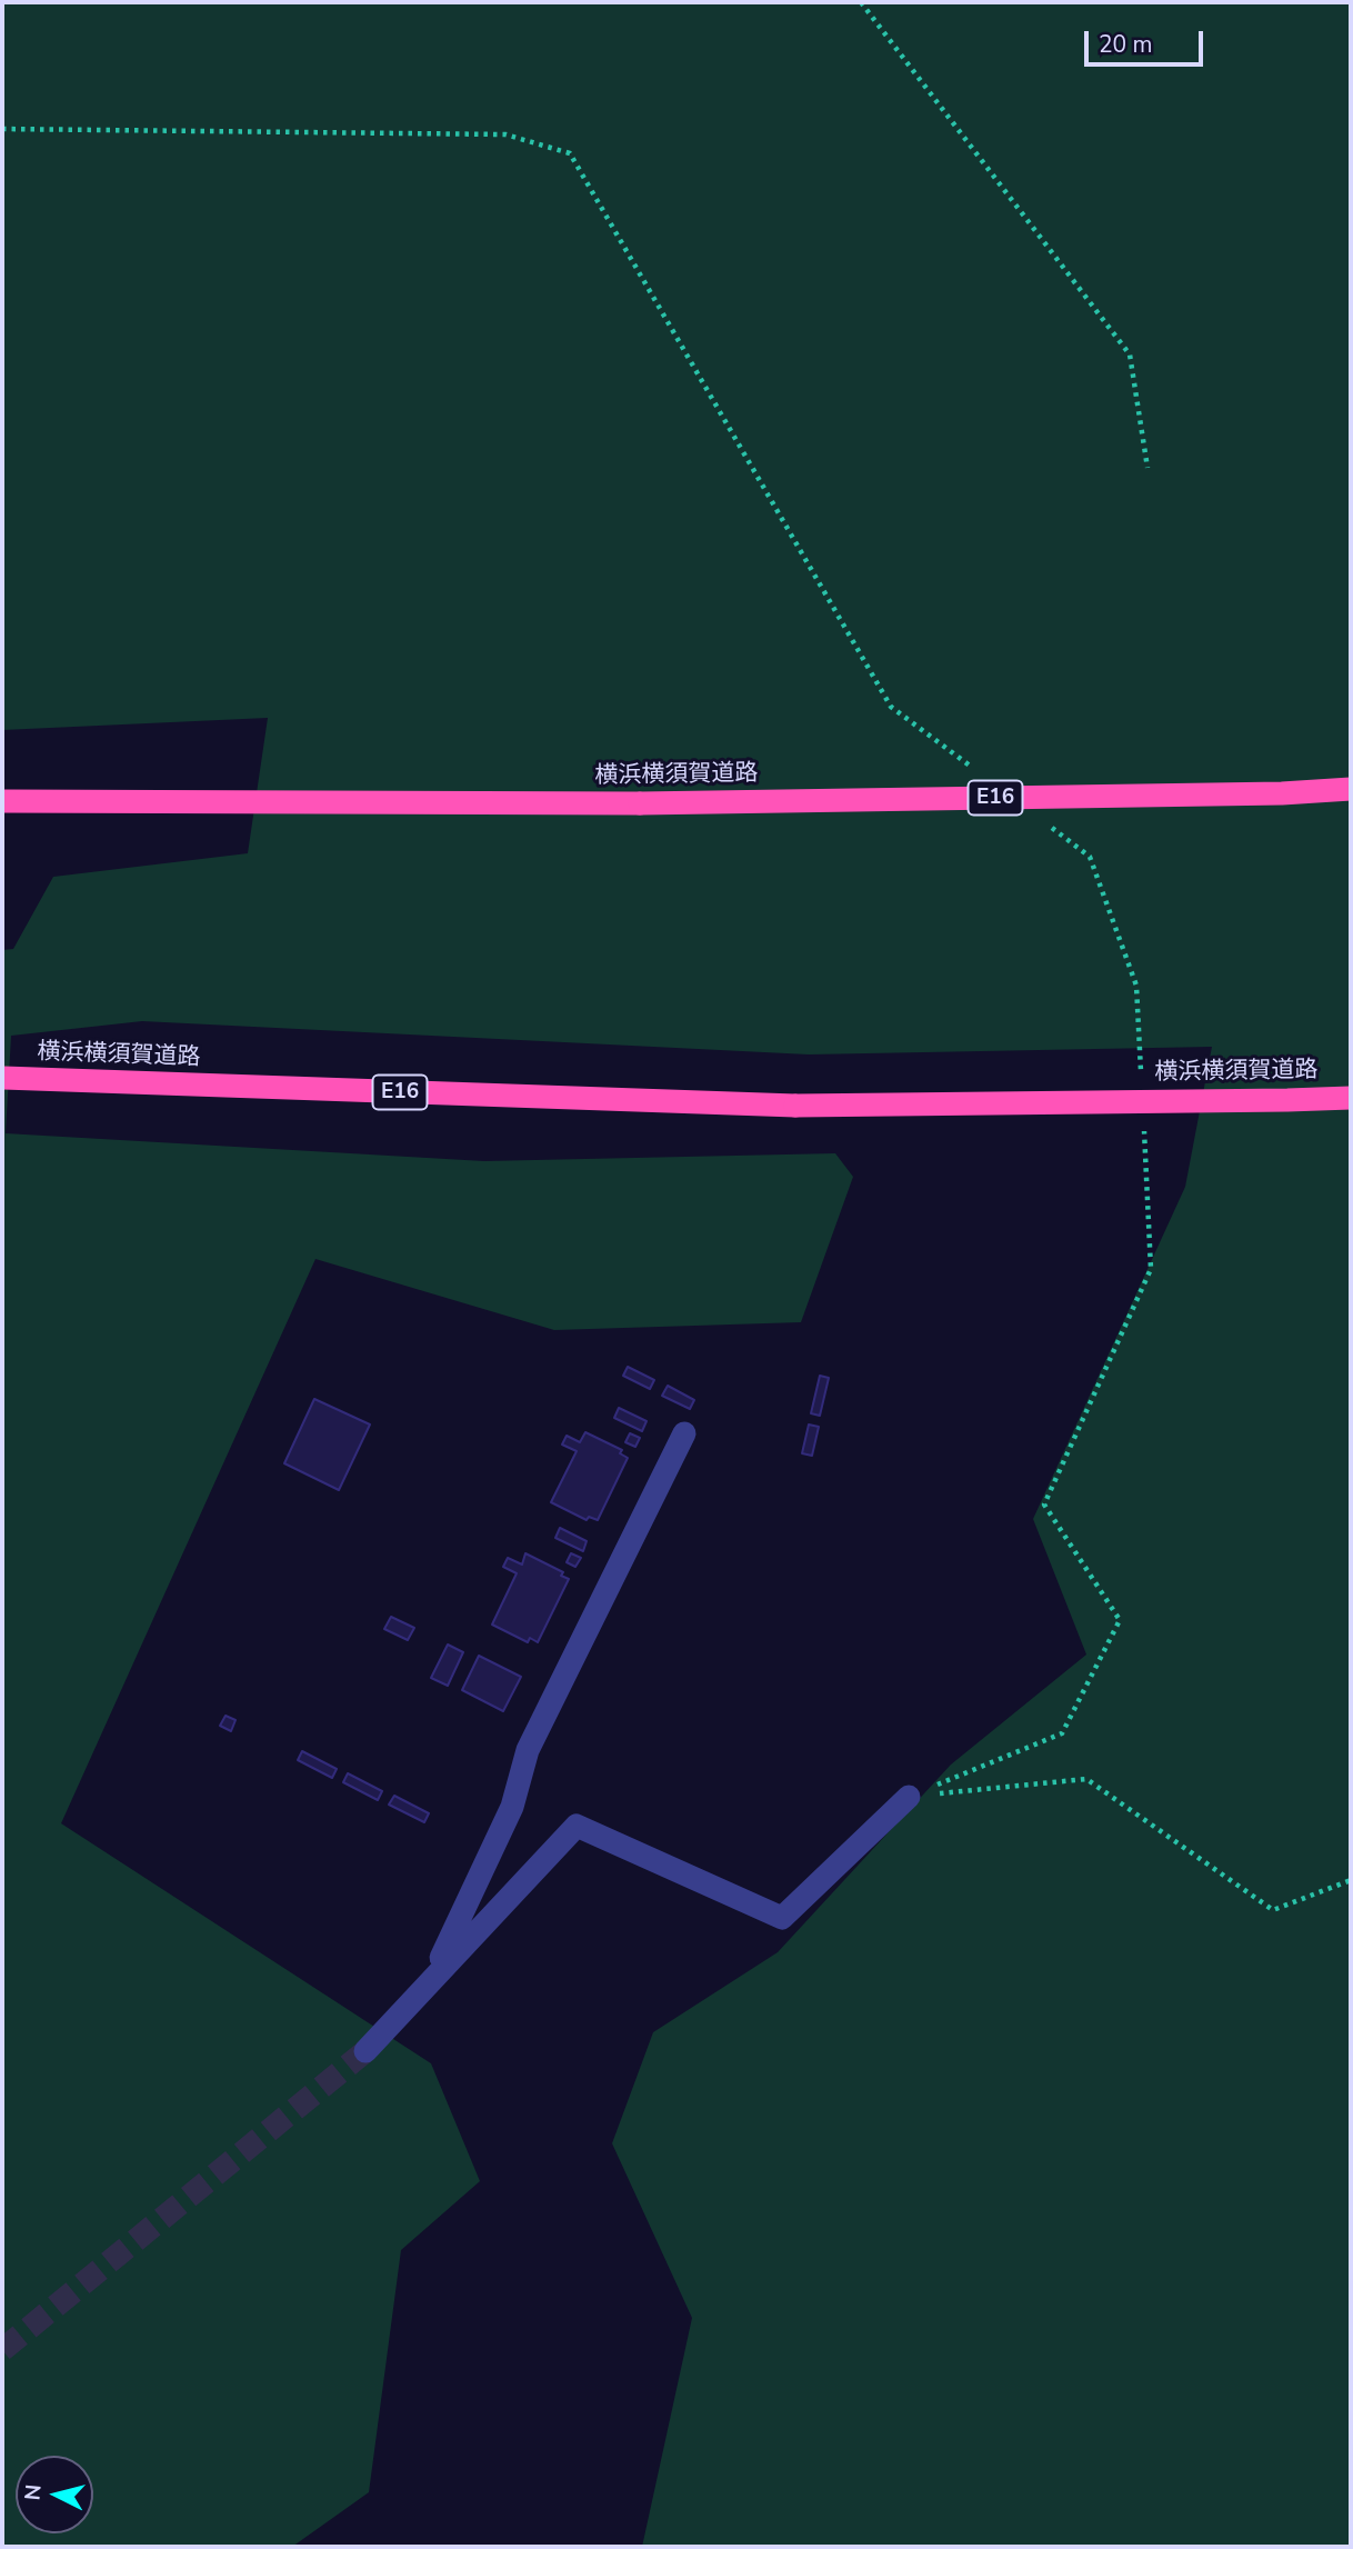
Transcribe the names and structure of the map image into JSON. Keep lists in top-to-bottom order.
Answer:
{
  "streets": {
    "highway": ["横浜横須賀道路", "E16"]
  },
  "scale_bar": "20 m",
  "north": "left"
}
